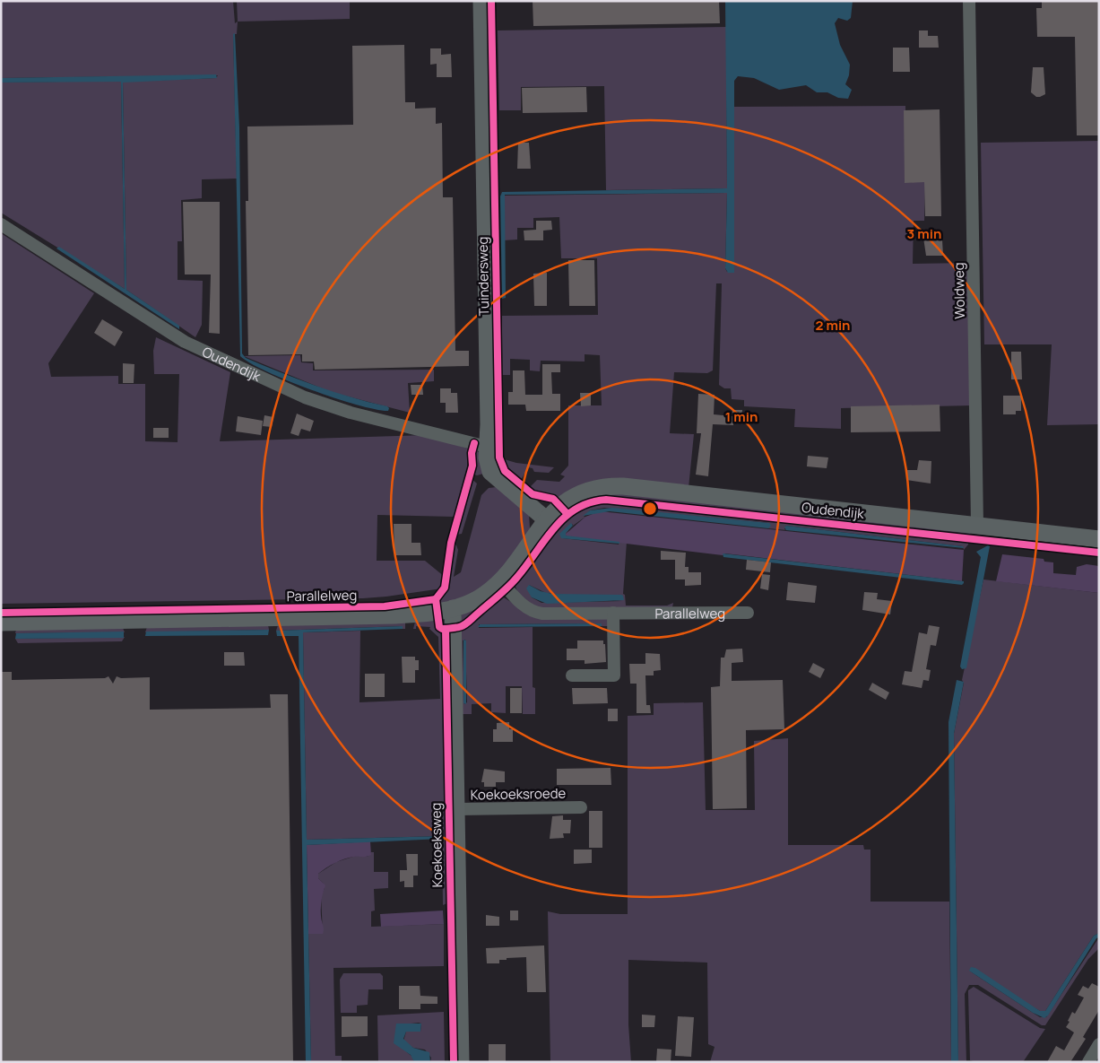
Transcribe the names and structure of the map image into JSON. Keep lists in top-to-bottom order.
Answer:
{
  "streets": {
    "street": [
      "Tuindersweg",
      "Woldweg",
      "Oudendijk",
      "Parallelweg",
      "Koekoeksroede",
      "Koekoeksweg"
    ]
  },
  "crossings": [
    ["Tuindersweg", "Oudendijk"],
    ["Tuindersweg", "Parallelweg"],
    ["Woldweg", "Oudendijk"],
    ["Oudendijk", "Parallelweg"],
    ["Parallelweg", "Koekoeksweg"],
    ["Koekoeksroede", "Koekoeksweg"]
  ],
  "rings": ["3 min", "2 min", "1 min"]
}
